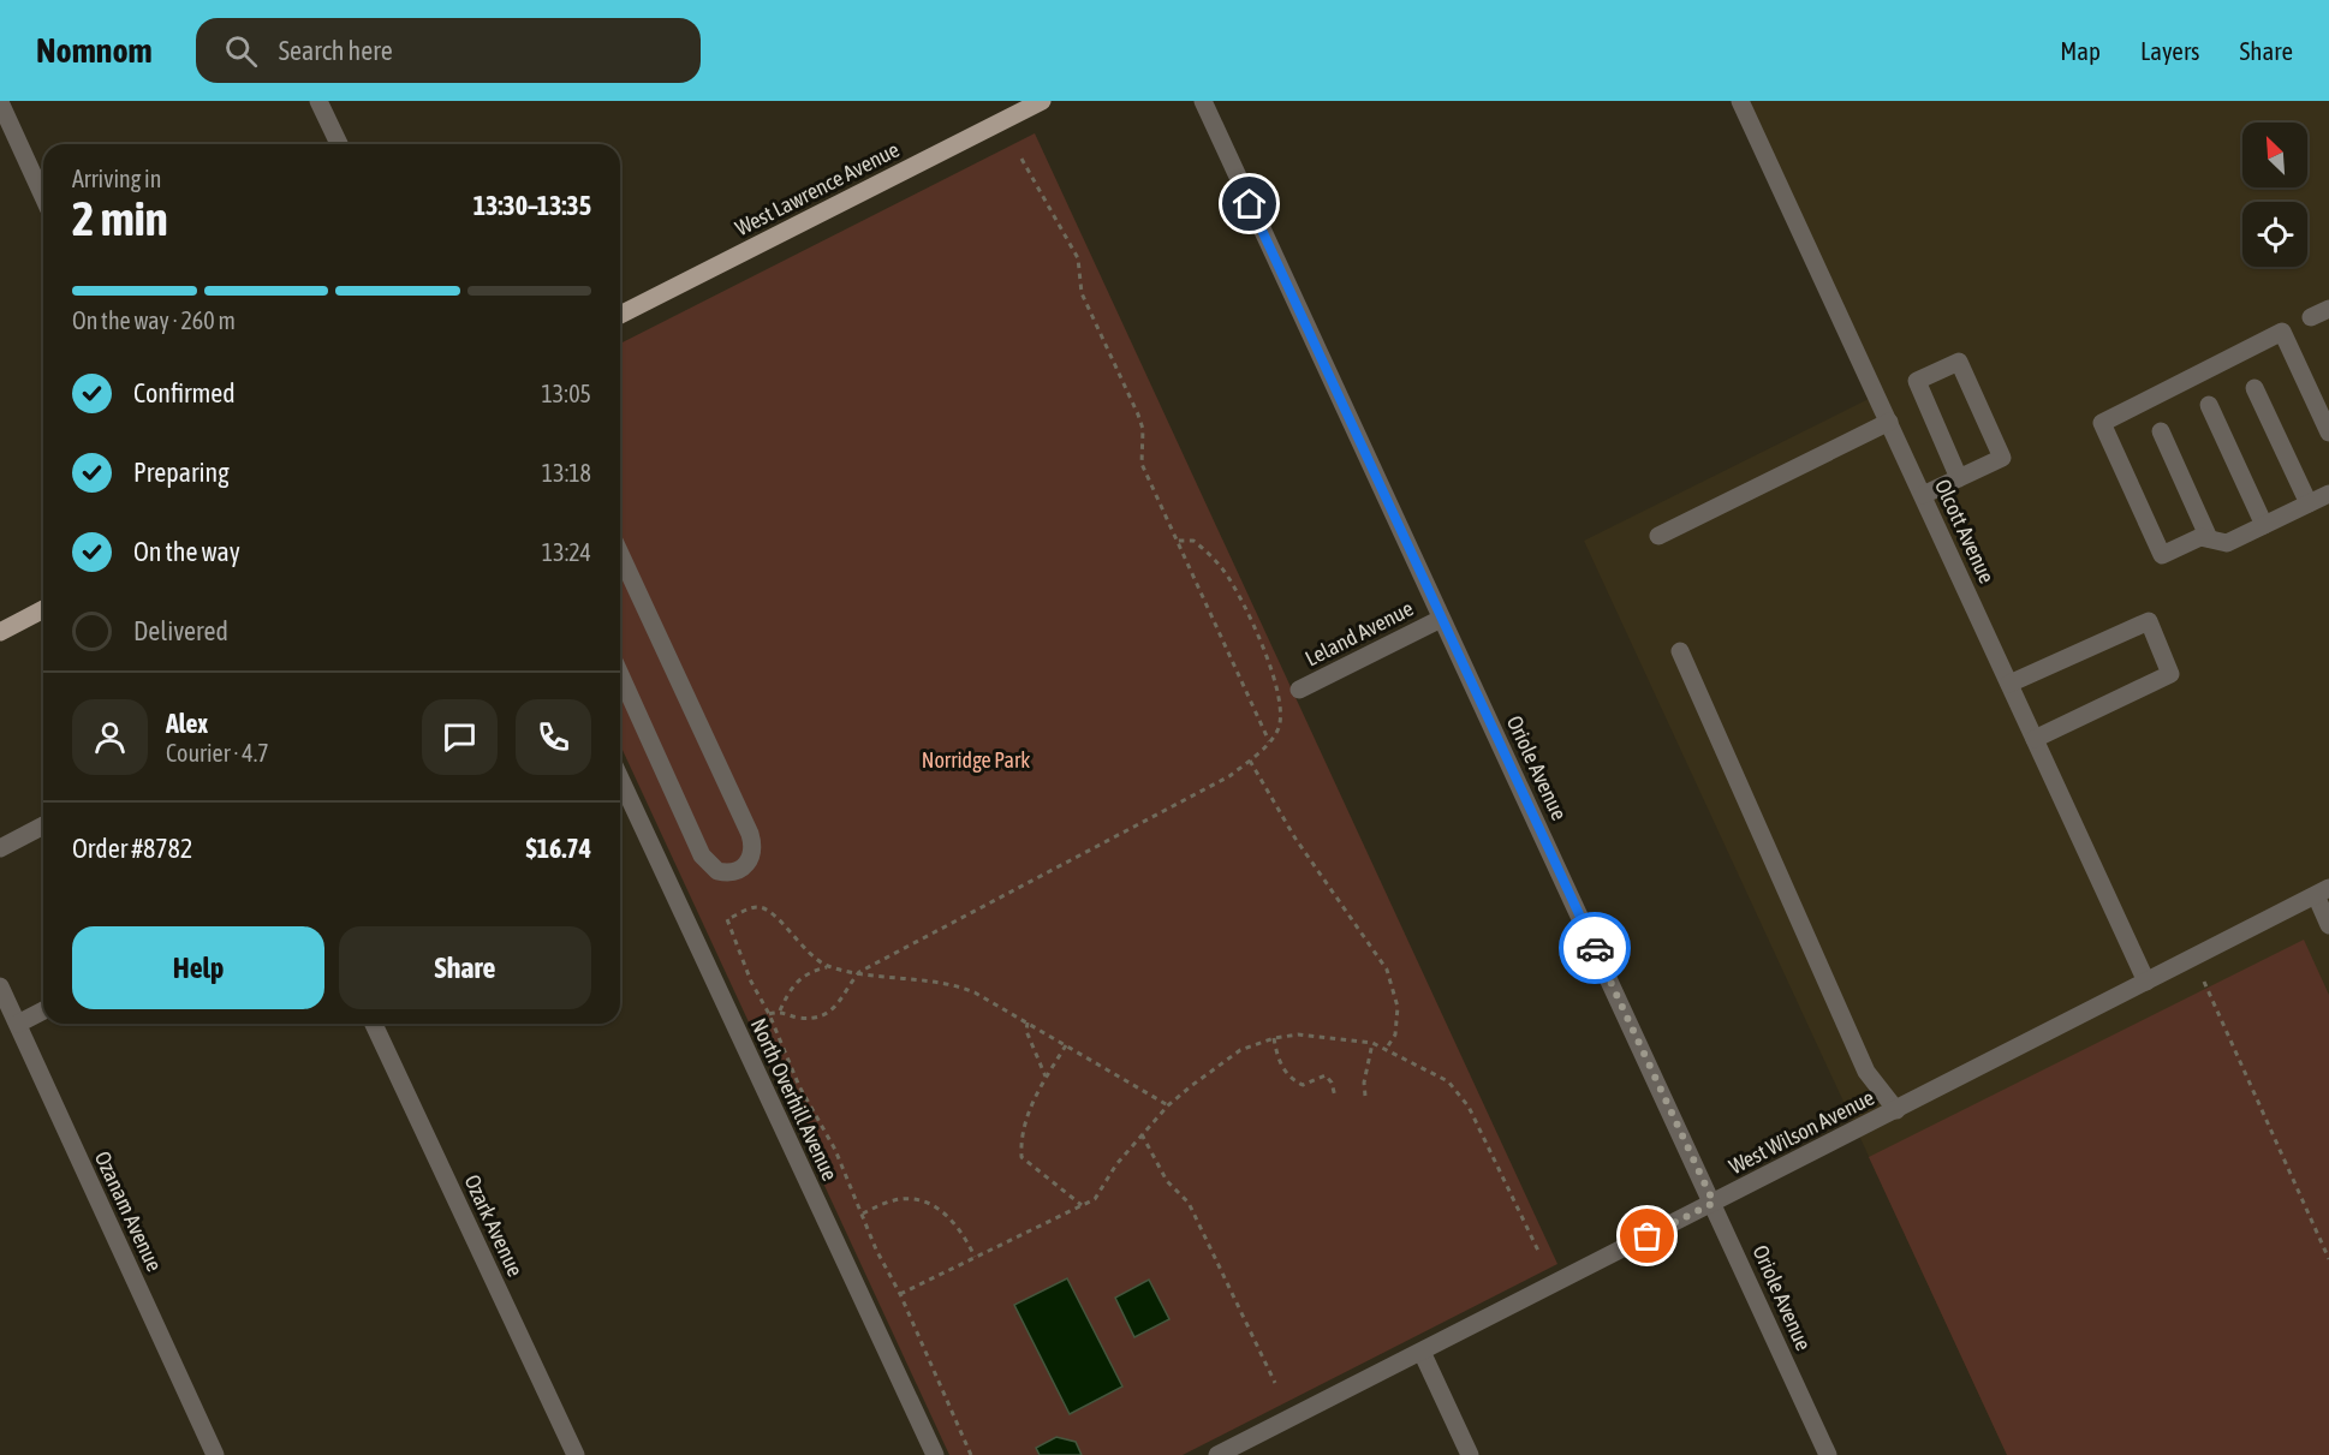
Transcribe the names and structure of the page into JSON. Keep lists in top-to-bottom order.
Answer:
{
  "streets": {
    "main road": ["West Lawrence Avenue"],
    "street": [
      "Olcott Avenue",
      "Leland Avenue",
      "Oriole Avenue",
      "North Overhill Avenue",
      "West Wilson Avenue",
      "Ozanam Avenue",
      "Ozark Avenue"
    ]
  },
  "crossings": [
    ["Olcott Avenue", "West Wilson Avenue"],
    ["Leland Avenue", "Oriole Avenue"],
    ["Oriole Avenue", "West Wilson Avenue"]
  ],
  "parks": ["Norridge Park"],
  "north": "top left",
  "page": {
    "header": "Nomnom",
    "search": "Search here",
    "nav": ["Map", "Layers", "Share"],
    "heading": ["2 min", "Arriving in", "13:30–13:35"],
    "panel": [
      "Alex",
      "Courier · 4.7",
      "Order #8782",
      "$16.74"
    ],
    "bar": "On the way · 260 m",
    "list": [
      ["Confirmed", "13:05"],
      ["Preparing", "13:18"],
      ["On the way", "13:24"],
      "Delivered"
    ],
    "buttons": ["Help", "Share"]
  }
}
